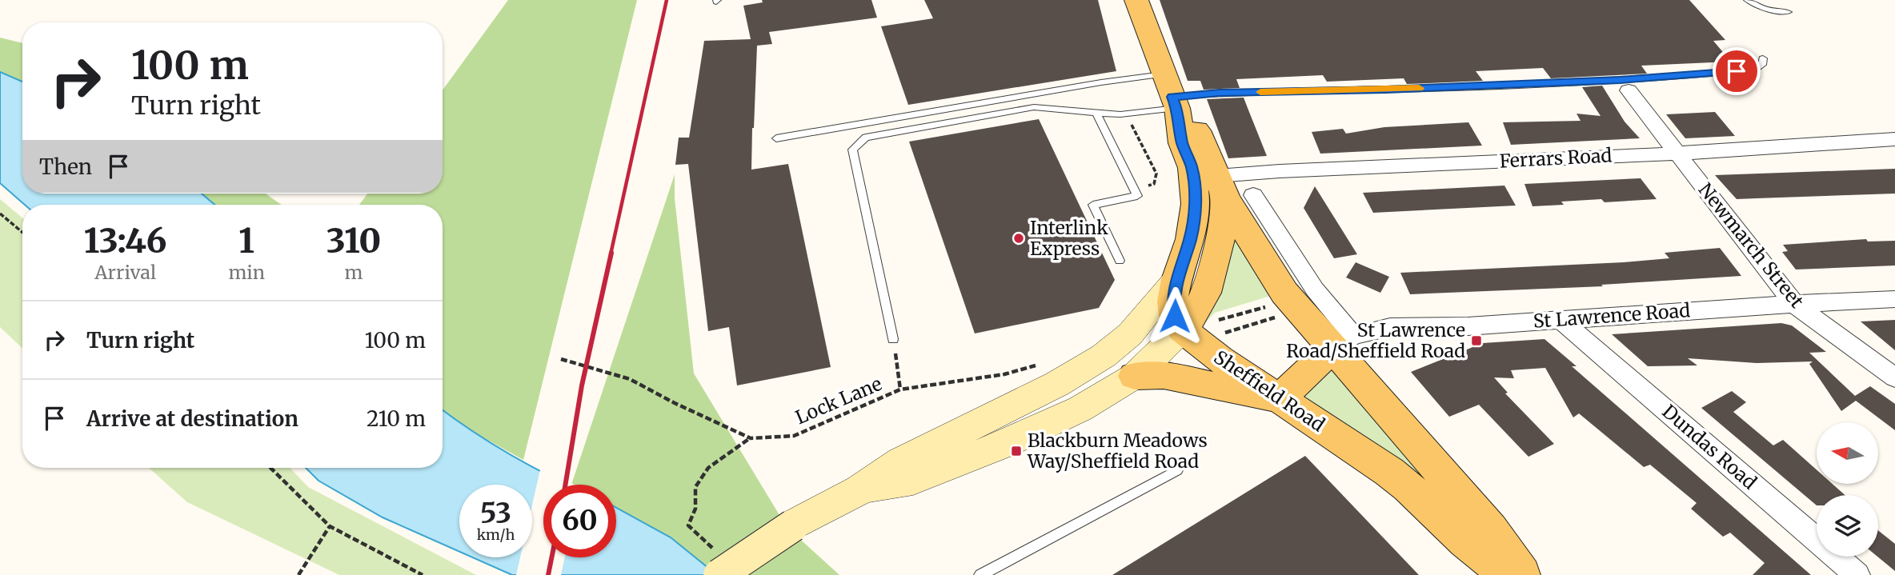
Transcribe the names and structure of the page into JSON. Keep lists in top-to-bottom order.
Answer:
{
  "streets": {
    "main road": ["Sheffield Road"],
    "street": [
      "Ferrars Road",
      "Newmarch Street",
      "St Lawrence Road",
      "Dundas Road"
    ],
    "path": ["Lock Lane"]
  },
  "crossings": [
    ["Ferrars Road", "Newmarch Street"],
    ["Newmarch Street", "St Lawrence Road"],
    ["St Lawrence Road", "Dundas Road"]
  ],
  "places": {
    "other": ["Interlink Express"],
    "transit": ["St Lawrence Road/Sheffield Road", "Blackburn Meadows Way/Sheffield Road"]
  },
  "north": "left",
  "page": {
    "turn": ["100 m", "Turn right"],
    "then": "Then",
    "eta": [
      "13:46",
      "Arrival",
      "1",
      "min",
      "310",
      "m"
    ],
    "list": [
      {
        "name": "Turn right",
        "value": "100 m"
      },
      {
        "name": "Arrive at destination",
        "value": "210 m"
      }
    ],
    "speed": "53 km/h",
    "limit": "60"
  }
}
